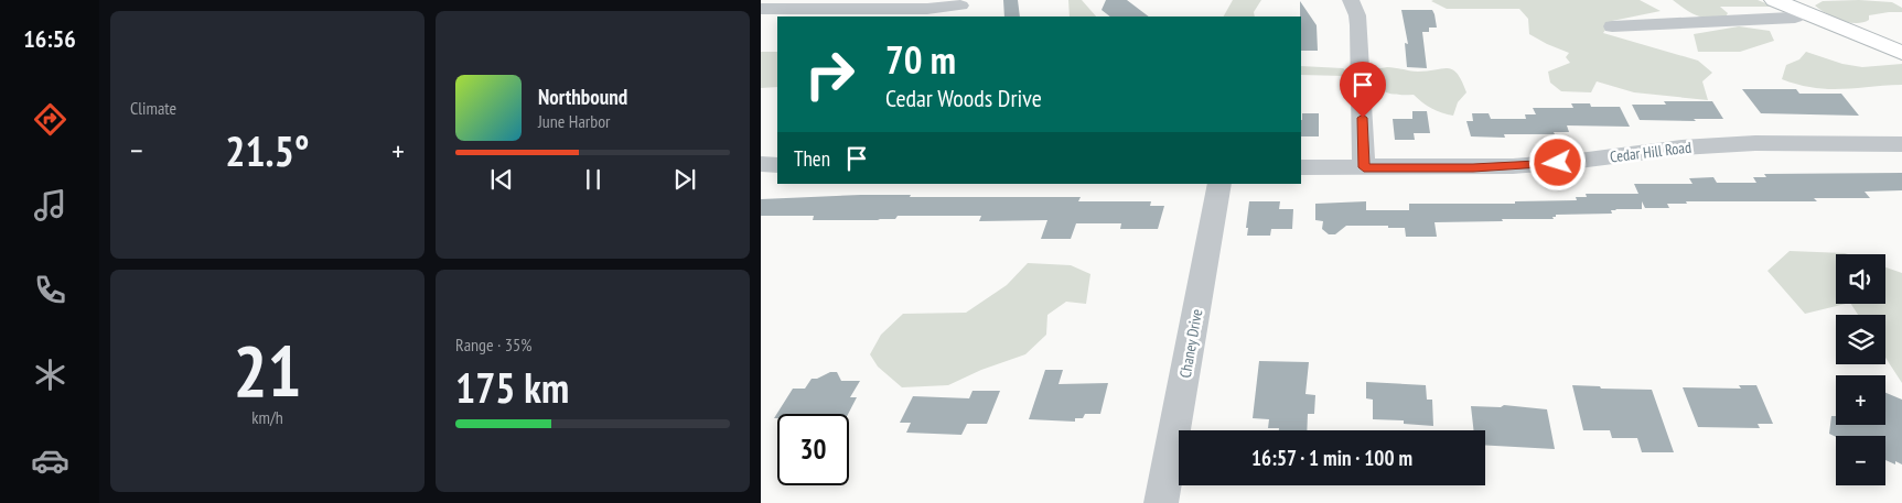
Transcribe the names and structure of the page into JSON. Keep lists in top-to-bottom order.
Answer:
{
  "streets": {
    "street": ["Cedar Hill Road", "Chaney Drive"]
  },
  "page": {
    "tabs": "16:56",
    "tile": [
      "Climate",
      ["21", "km/h"],
      ["Range · 35%", "175 km"]
    ],
    "turn": ["70 m", "Cedar Woods Drive"],
    "song": ["Northbound", "June Harbor"],
    "heat": ["−", "21.5°", "+"],
    "then": "Then",
    "map_buttons": ["+", "−"],
    "limit": "30",
    "trip": "16:57 · 1 min · 100 m"
  }
}
